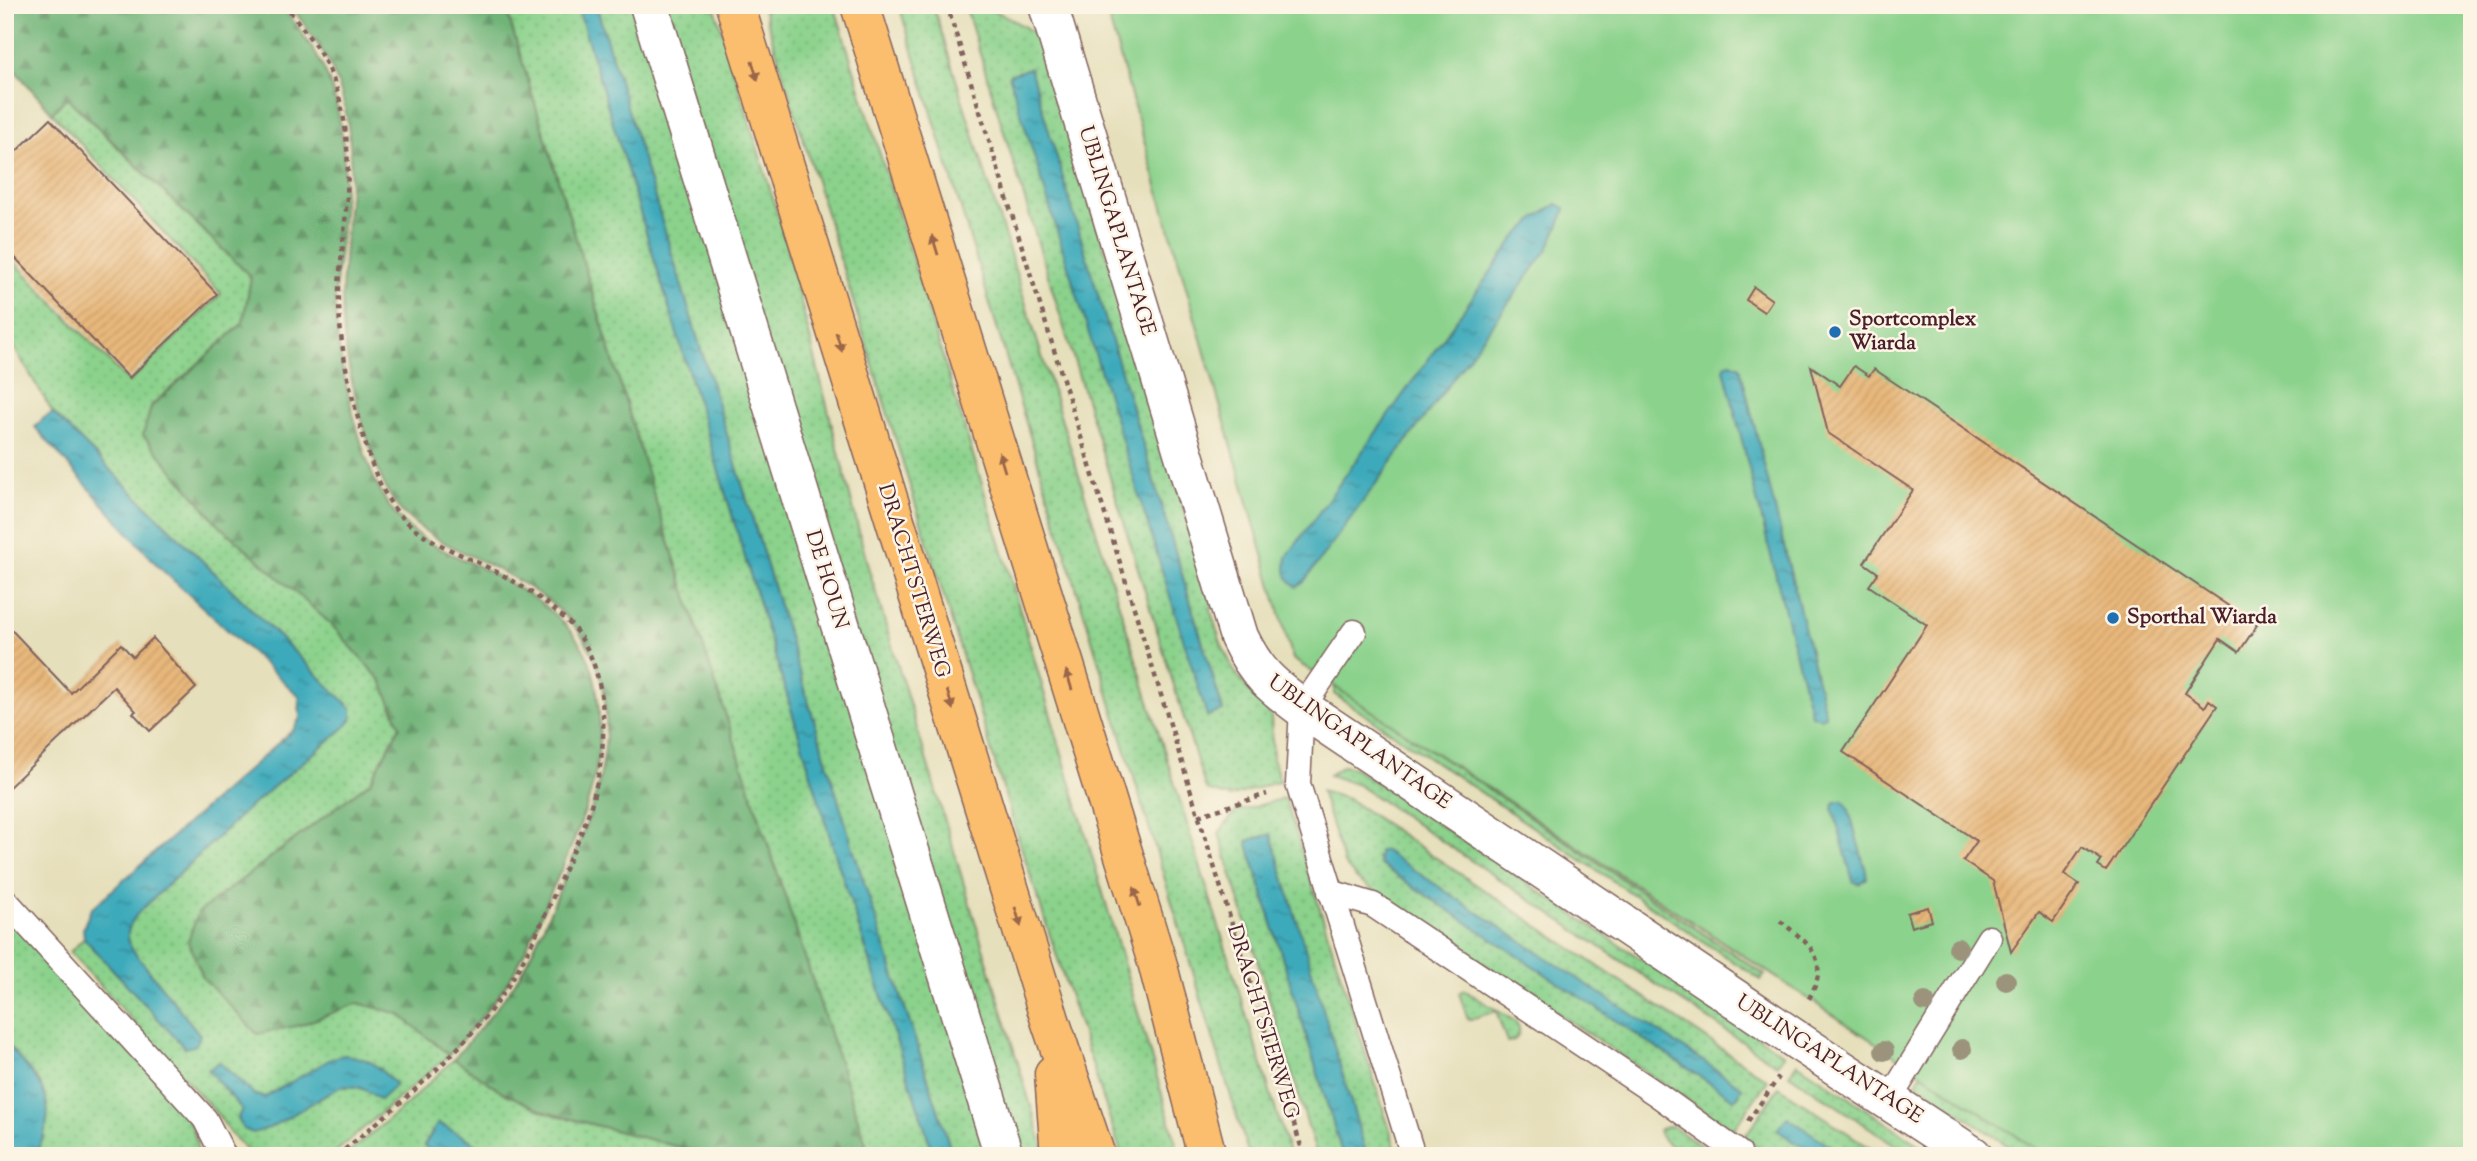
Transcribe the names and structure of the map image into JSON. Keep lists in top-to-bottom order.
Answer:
{
  "streets": {
    "main road": ["DRACHTSTERWEG"],
    "street": ["UBLINGAPLANTAGE", "DE HOUN"]
  },
  "places": ["Sportcomplex Wiarda", "Sporthal Wiarda"]
}
